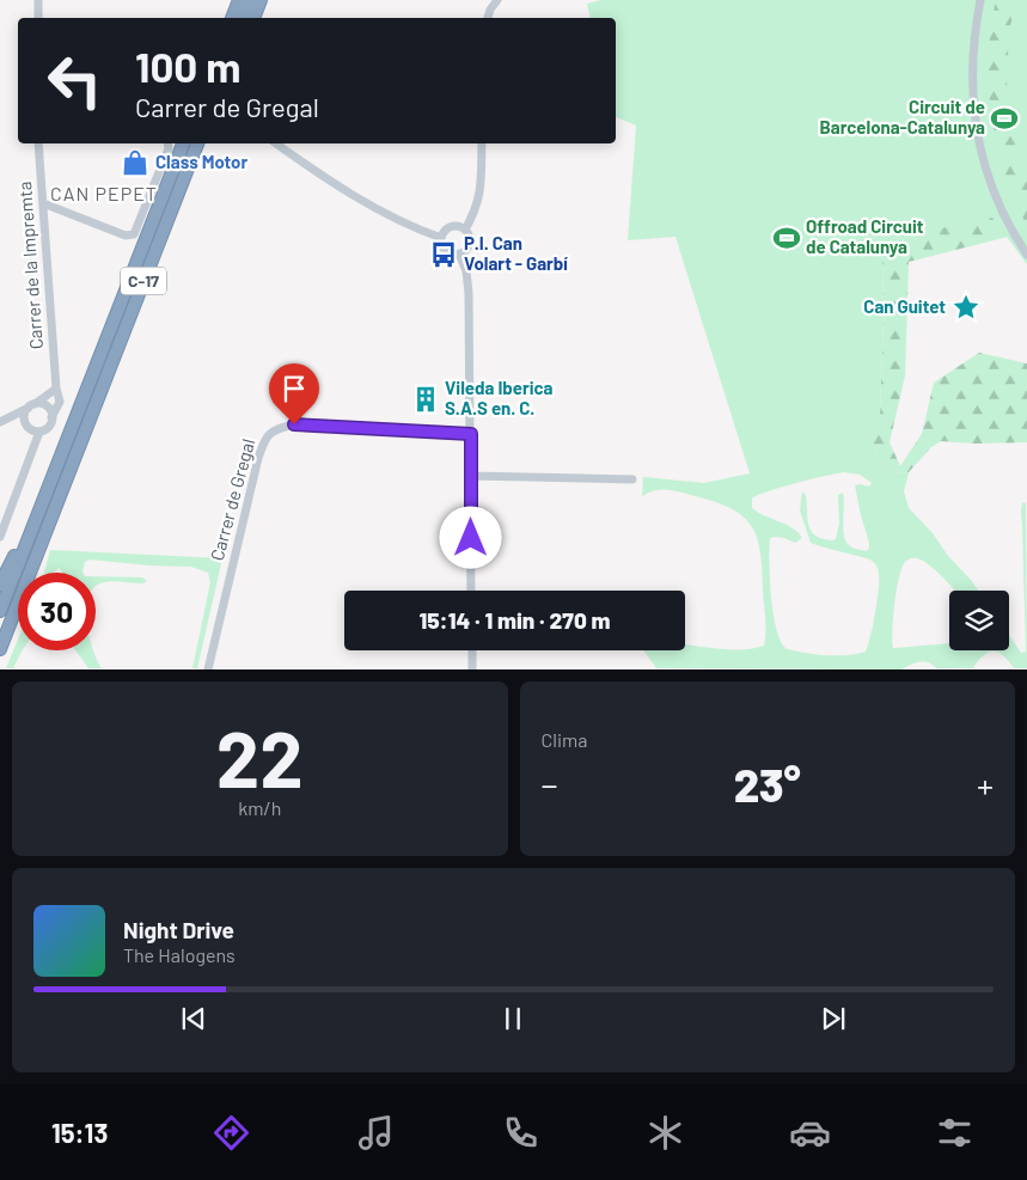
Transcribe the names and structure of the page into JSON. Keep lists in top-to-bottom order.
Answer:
{
  "streets": {
    "highway": ["C-17"],
    "street": ["Carrer de la Impremta", "Carrer de Gregal"]
  },
  "districts": ["CAN PEPET"],
  "places": {
    "sports": ["Circuit de Barcelona-Catalunya", "Offroad Circuit de Catalunya"],
    "shop": ["Class Motor"],
    "bus stop": ["P.I. Can Volart - Garbí"],
    "place": ["Can Guitet"],
    "building": ["Vileda Iberica S.A.S en. C."]
  },
  "page": {
    "turn": ["100 m", "Carrer de Gregal"],
    "limit": "30",
    "trip": "15:14 · 1 min · 270 m",
    "tile": [
      ["22", "km/h"],
      "Clima"
    ],
    "heat": ["−", "23°", "+"],
    "song": ["Night Drive", "The Halogens"],
    "tabs": "15:13"
  }
}
